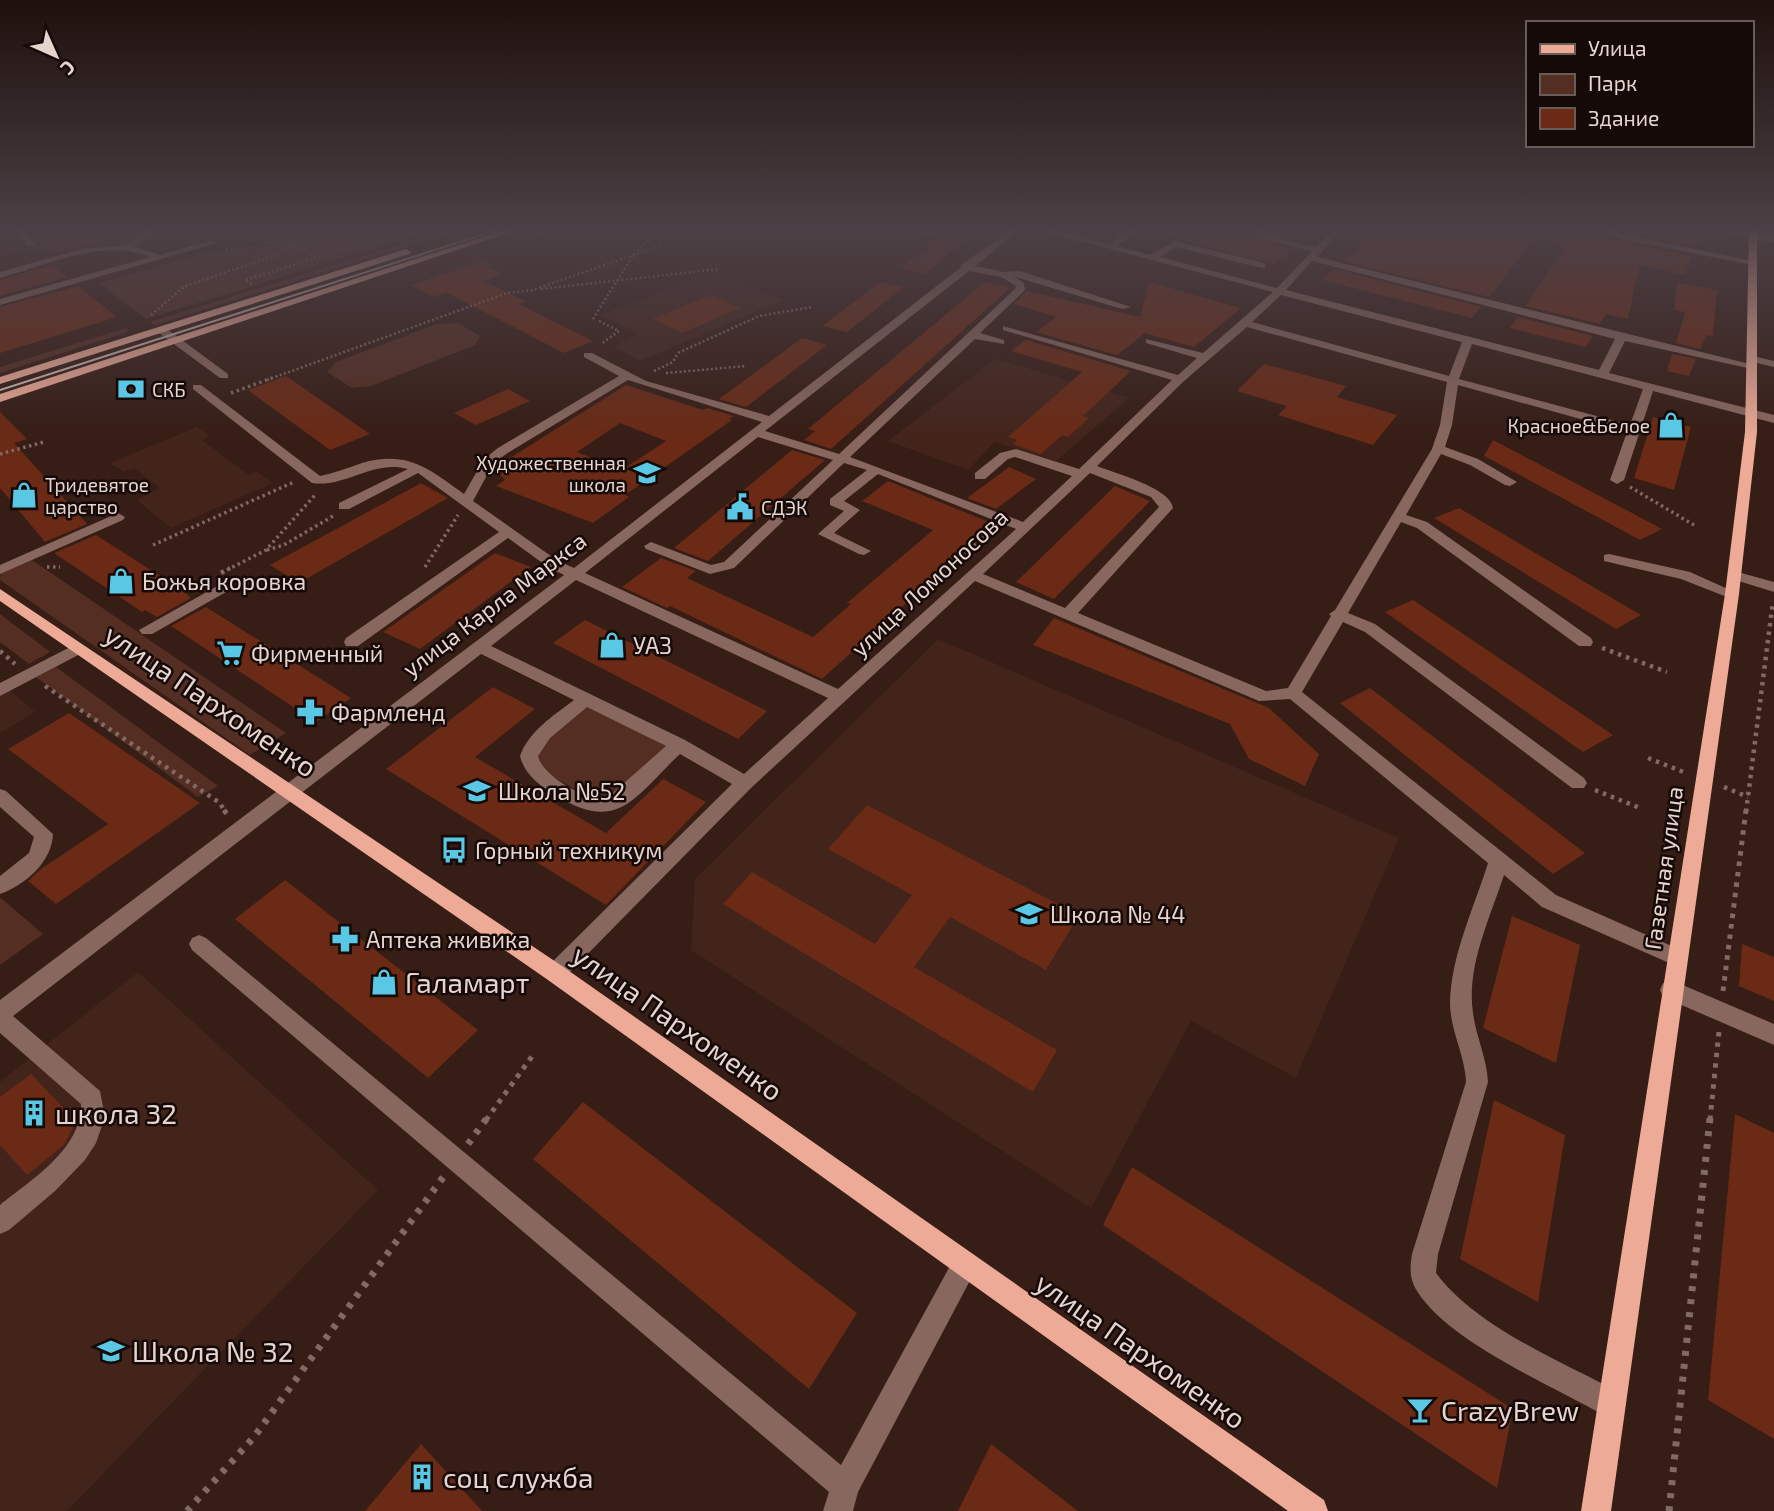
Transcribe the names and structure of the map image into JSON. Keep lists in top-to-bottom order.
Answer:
{
  "streets": {
    "main road": ["улица Пархоменко", "Газетная улица"],
    "street": ["улица Ломоносова", "улица Карла Маркса"]
  },
  "crossings": [
    ["улица Ломоносова", "улица Пархоменко"],
    ["улица Карла Маркса", "улица Пархоменко"]
  ],
  "places": {
    "bank": ["СКБ"],
    "shop": [
      "Красное&Белое",
      "Тридевятое царство",
      "Божья коровка",
      "УАЗ",
      "Галамарт"
    ],
    "school or university": [
      "Художественная школа",
      "Школа №52",
      "Школа № 44",
      "Школа № 32"
    ],
    "public building": ["СДЭК"],
    "supermarket": ["Фирменный"],
    "pharmacy": ["Фармленд", "Аптека живика"],
    "bus stop": ["Горный техникум"],
    "building": ["школа 32", "соц служба"],
    "bar": ["CrazyBrew"]
  },
  "legend": ["Улица", "Парк", "Здание"],
  "north": "bottom right"
}
